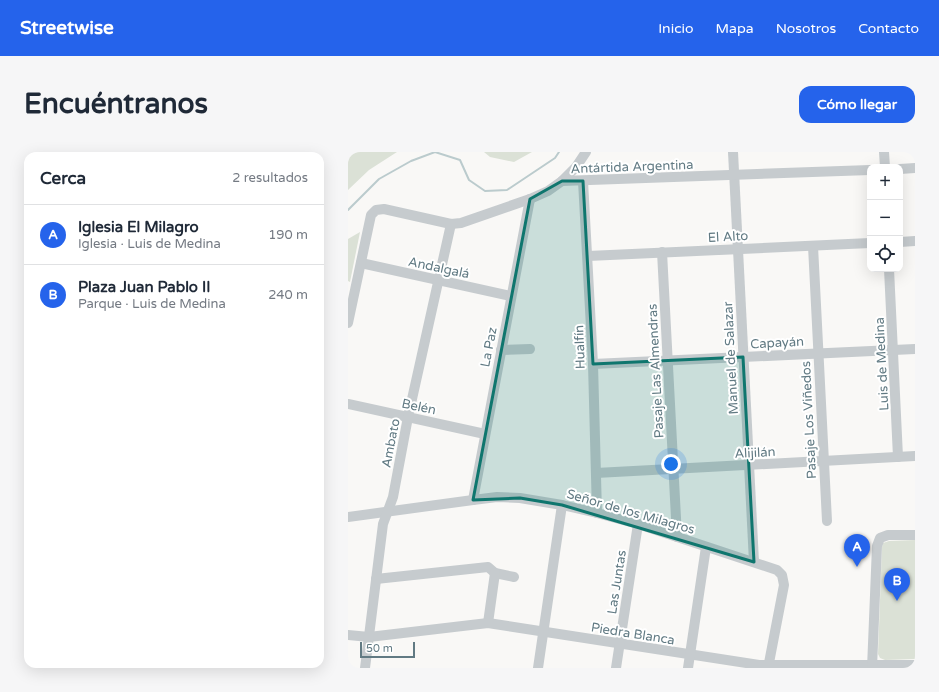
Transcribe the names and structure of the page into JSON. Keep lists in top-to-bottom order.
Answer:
{
  "streets": {
    "street": [
      "Antártida Argentina",
      "El Alto",
      "Andalgalá",
      "Capayán",
      "La Paz",
      "Hualfín",
      "Manuel de Salazar",
      "Luis de Medina",
      "Pasaje Las Almendras",
      "Belén",
      "Pasaje Los Viñedos",
      "Ambato",
      "Alijilán",
      "Señor de los Milagros",
      "Las Juntas",
      "Piedra Blanca"
    ]
  },
  "crossings": [
    ["Antártida Argentina", "Hualfín"],
    ["Antártida Argentina", "Manuel de Salazar"],
    ["El Alto", "Hualfín"],
    ["El Alto", "Manuel de Salazar"],
    ["El Alto", "Pasaje Las Almendras"],
    ["El Alto", "Pasaje Los Viñedos"],
    ["Andalgalá", "La Paz"],
    ["Andalgalá", "Ambato"],
    ["Capayán", "Hualfín"],
    ["Capayán", "Manuel de Salazar"],
    ["Capayán", "Luis de Medina"],
    ["Capayán", "Pasaje Las Almendras"],
    ["Capayán", "Pasaje Los Viñedos"],
    ["La Paz", "Belén"],
    ["La Paz", "Señor de los Milagros"],
    ["Hualfín", "Alijilán"],
    ["Hualfín", "Señor de los Milagros"],
    ["Manuel de Salazar", "Alijilán"],
    ["Manuel de Salazar", "Señor de los Milagros"],
    ["Luis de Medina", "Alijilán"],
    ["Pasaje Las Almendras", "Alijilán"],
    ["Pasaje Las Almendras", "Señor de los Milagros"],
    ["Belén", "Ambato"],
    ["Pasaje Los Viñedos", "Alijilán"],
    ["Ambato", "Señor de los Milagros"],
    ["Ambato", "Piedra Blanca"],
    ["Señor de los Milagros", "Las Juntas"],
    ["Señor de los Milagros", "Piedra Blanca"],
    ["Las Juntas", "Piedra Blanca"]
  ],
  "scale_bar": "50 m",
  "page": {
    "header": "Streetwise",
    "nav": [
      "Inicio",
      "Mapa",
      "Nosotros",
      "Contacto"
    ],
    "buttons": "Cómo llegar",
    "title": "Encuéntranos",
    "heading": ["Cerca", "2 resultados"],
    "map_buttons": ["+", "−"],
    "list": [
      {
        "mark": "A",
        "name": "Iglesia El Milagro",
        "note": "Iglesia · Luis de Medina",
        "value": "190 m"
      },
      {
        "mark": "B",
        "name": "Plaza Juan Pablo II",
        "note": "Parque · Luis de Medina",
        "value": "240 m"
      }
    ],
    "pins": ["A", "B"],
    "scale": "50 m"
  }
}
